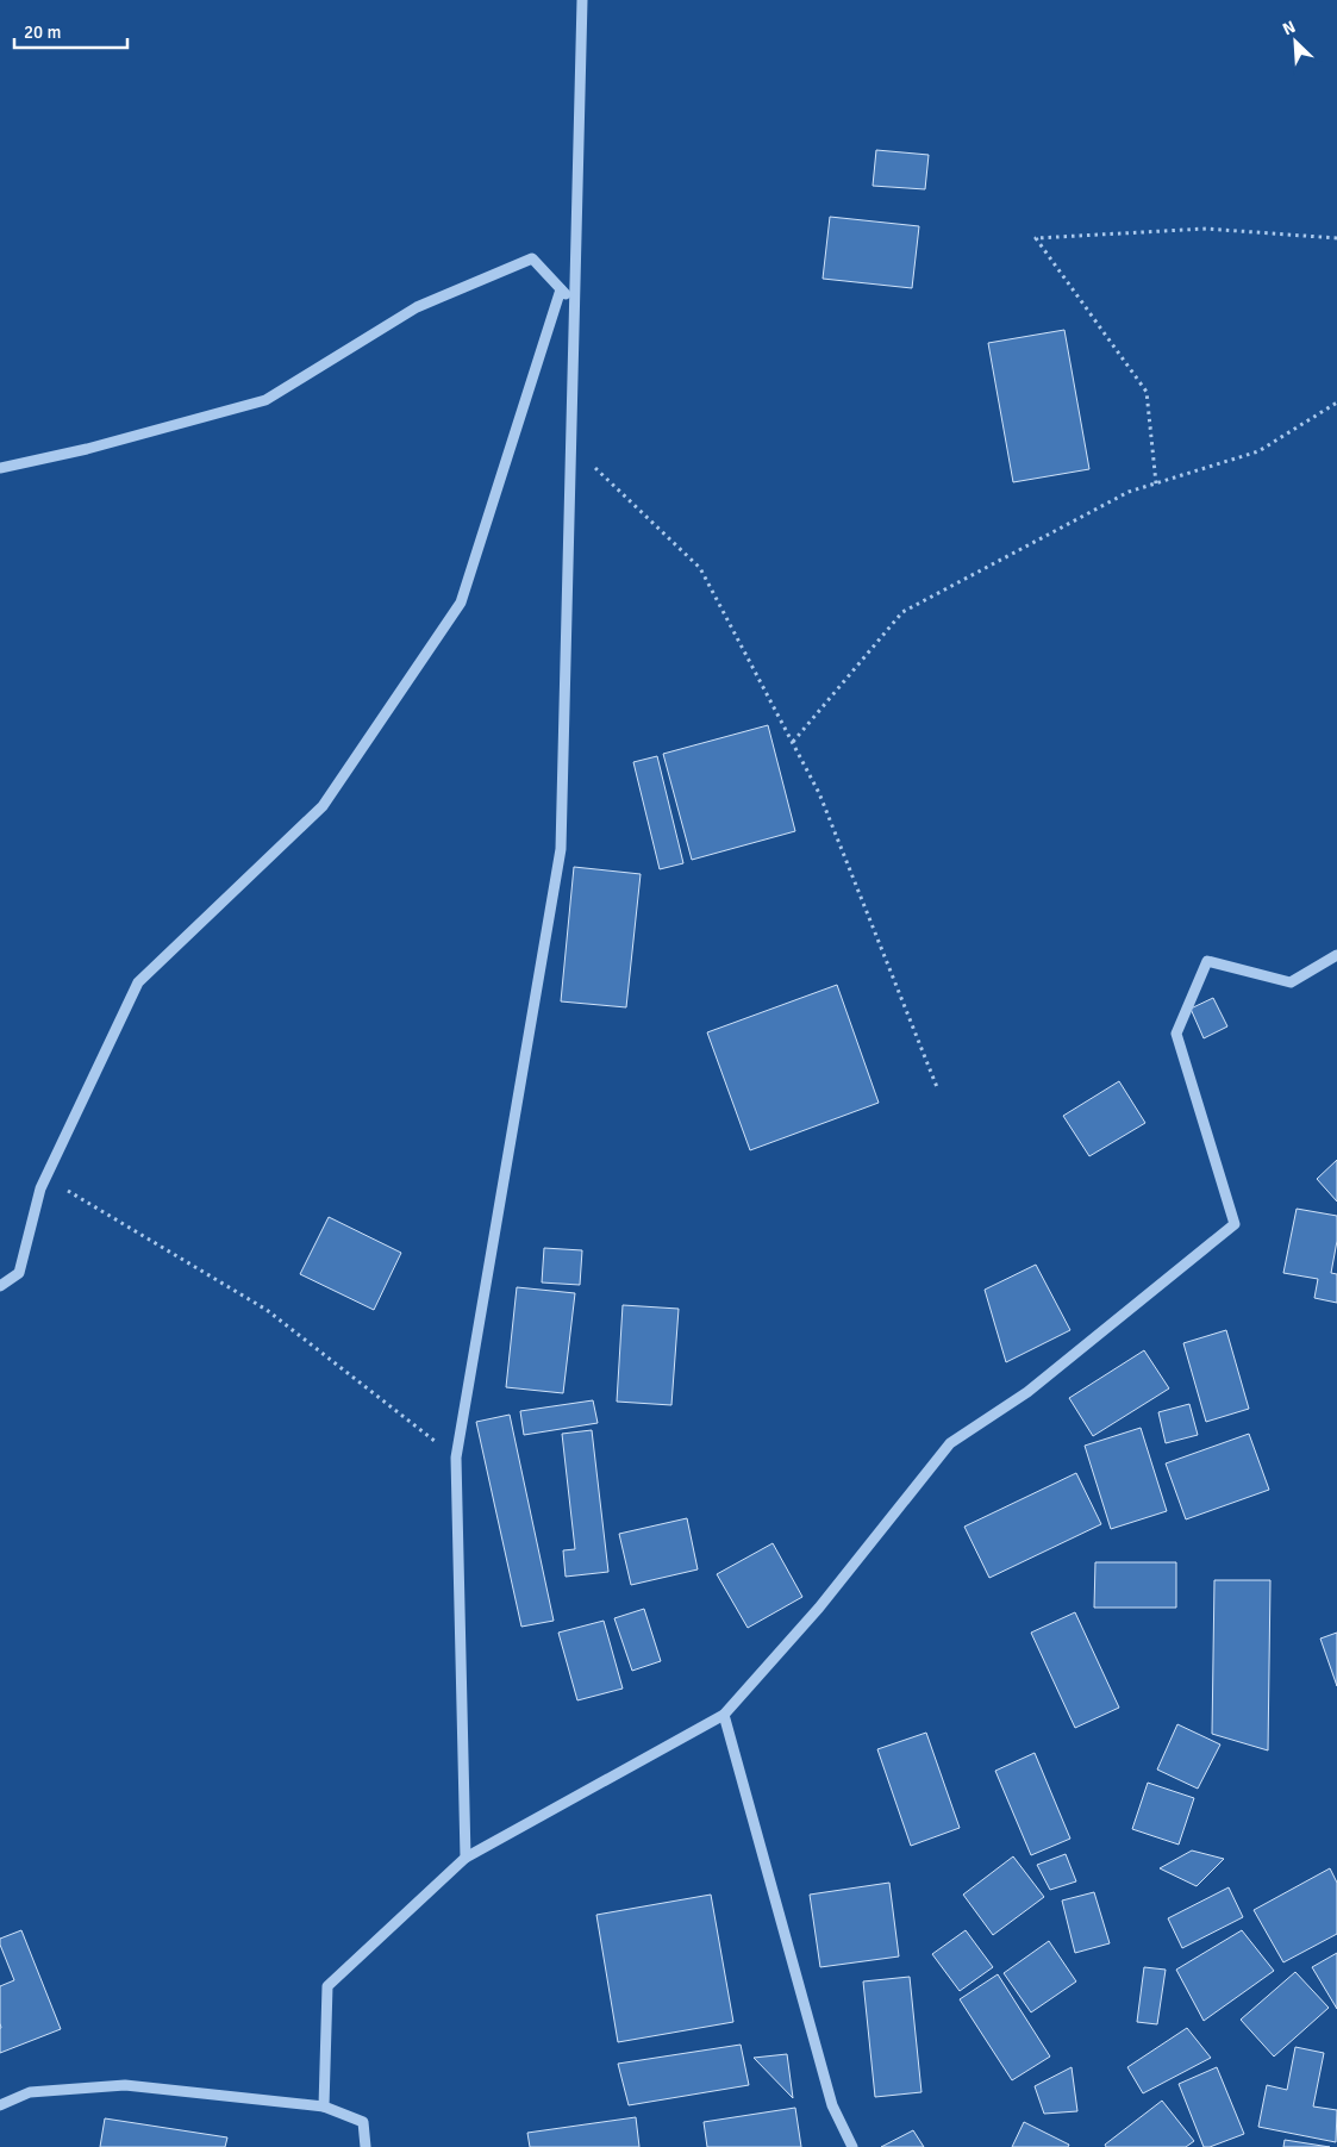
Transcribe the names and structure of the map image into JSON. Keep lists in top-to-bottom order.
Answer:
{
  "scale_bar": "20 m",
  "north": "top left"
}
